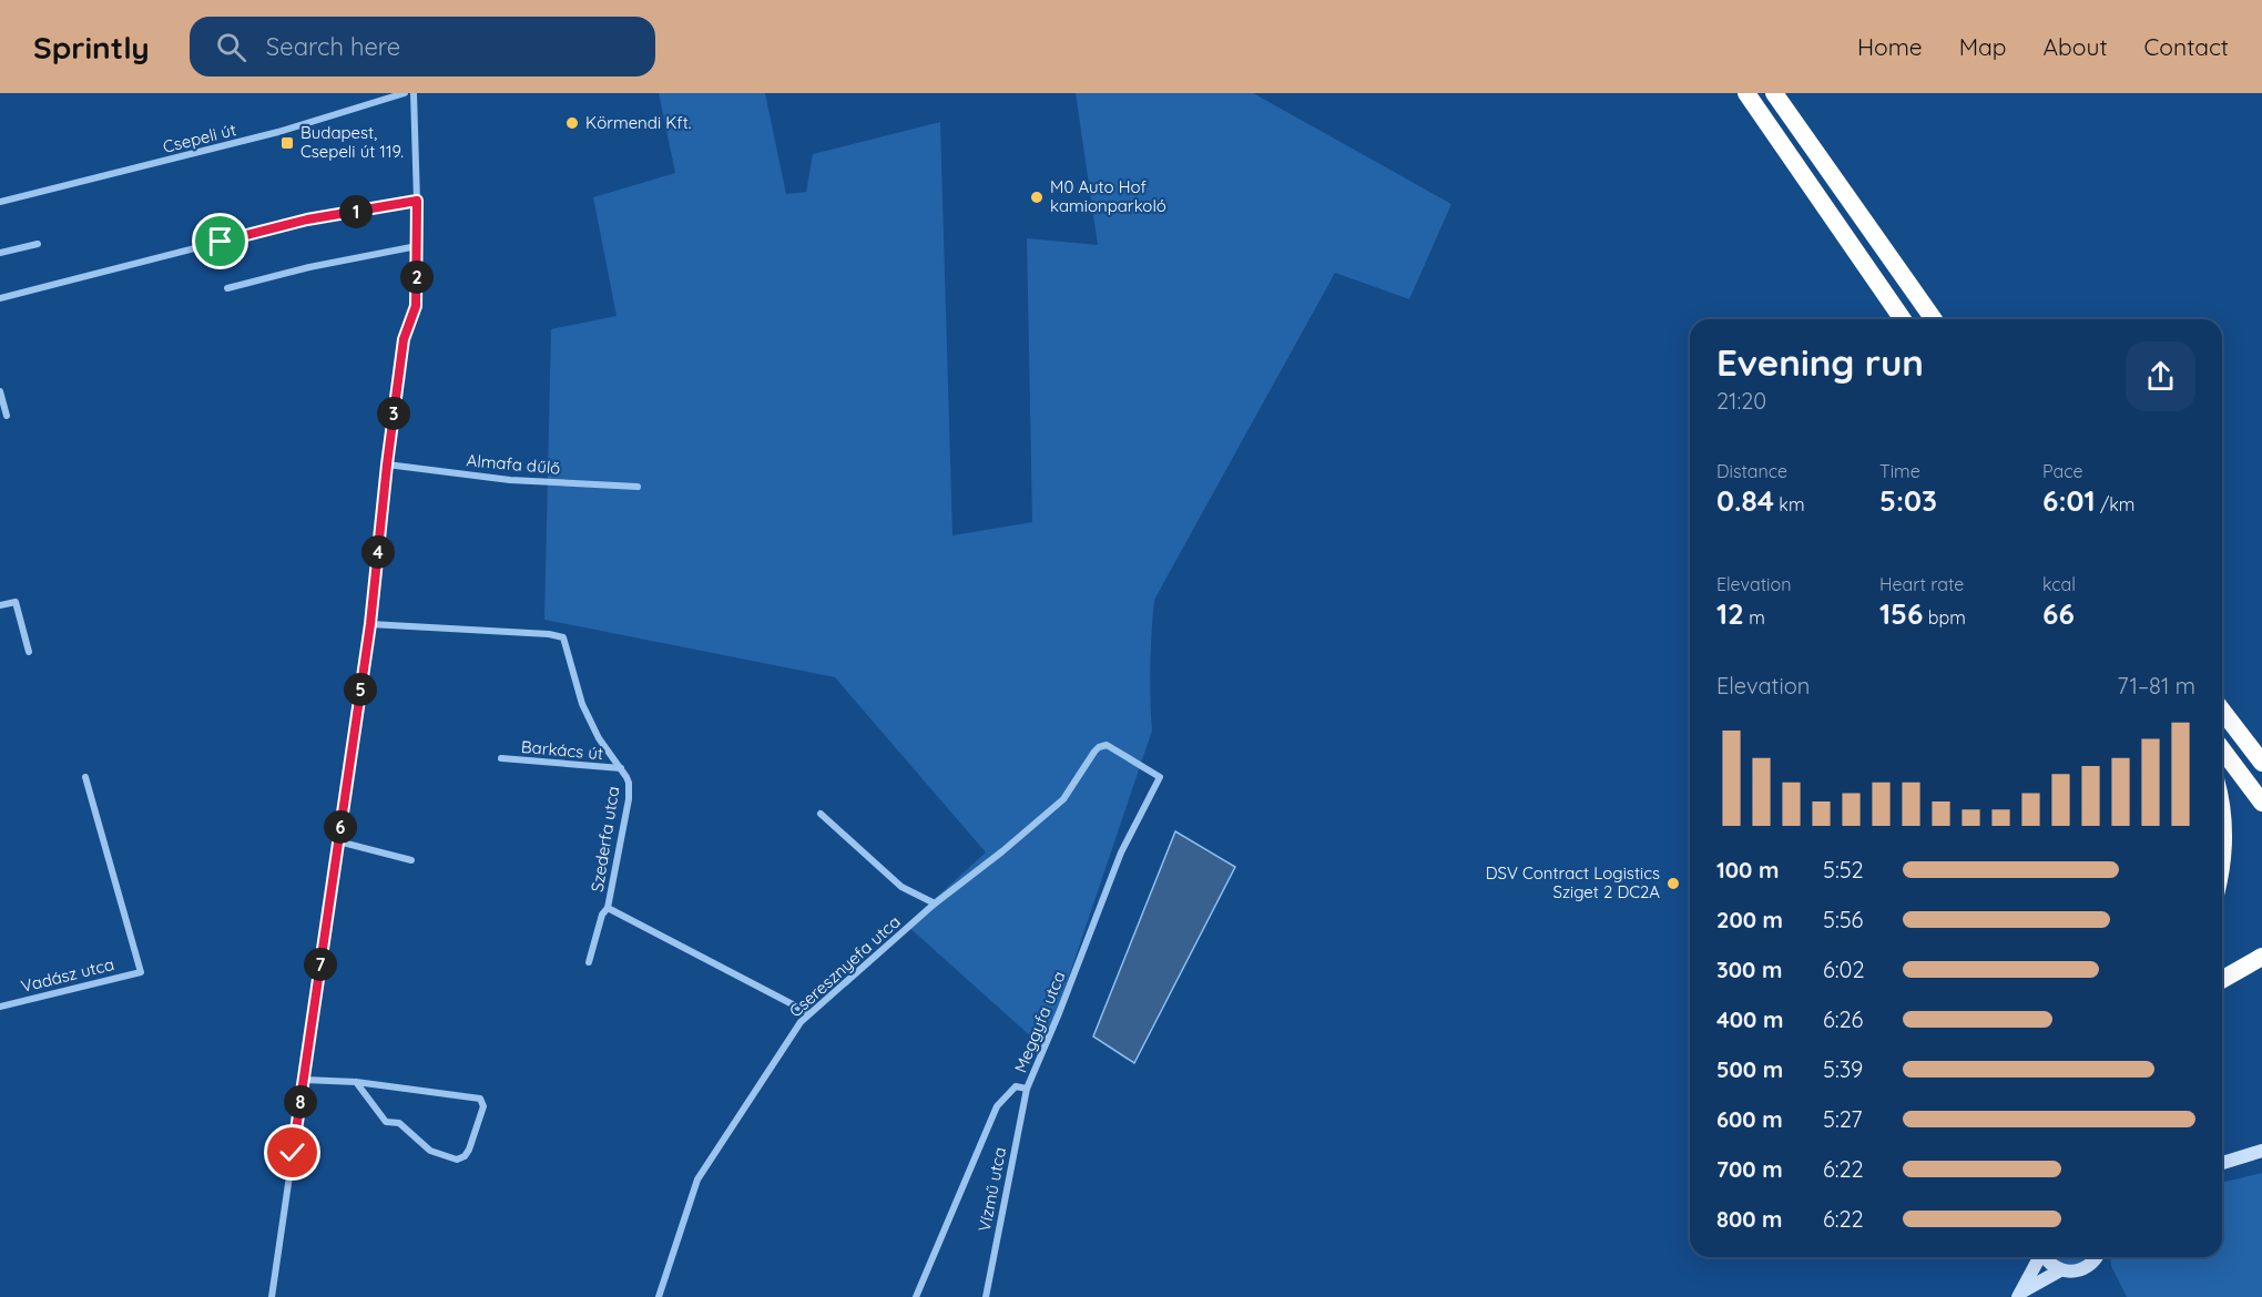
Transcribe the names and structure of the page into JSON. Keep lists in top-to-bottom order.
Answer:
{
  "streets": {
    "street": [
      "Csepeli út",
      "Almafa dűlő",
      "Barkács út",
      "Szederfa utca",
      "Cseresznyefa utca",
      "Vadász utca",
      "Meggyfa utca",
      "Vízmű utca"
    ]
  },
  "crossings": [
    ["Barkács út", "Szederfa utca"],
    ["Szederfa utca", "Cseresznyefa utca"],
    ["Cseresznyefa utca", "Meggyfa utca"],
    ["Meggyfa utca", "Vízmű utca"]
  ],
  "places": {
    "other": ["Körmendi Kft.", "M0 Auto Hof kamionparkoló", "DSV Contract Logistics Sziget 2 DC2A"],
    "transit": ["Budapest, Csepeli út 119."]
  },
  "page": {
    "header": "Sprintly",
    "search": "Search here",
    "nav": [
      "Home",
      "Map",
      "About",
      "Contact"
    ],
    "pins": [
      "1",
      "2",
      "3",
      "4",
      "5",
      "6",
      "7",
      "8"
    ],
    "heading": ["Evening run", "21:20"],
    "stats": [
      ["Distance", "0.84 km"],
      ["Time", "5:03"],
      ["Pace", "6:01 /km"],
      ["Elevation", "12 m"],
      ["Heart rate", "156 bpm"],
      ["kcal", "66"]
    ],
    "chart": ["Elevation", "71–81 m"],
    "list": [
      {
        "name": "100 m",
        "note": "5:52"
      },
      {
        "name": "200 m",
        "note": "5:56"
      },
      {
        "name": "300 m",
        "note": "6:02"
      },
      {
        "name": "400 m",
        "note": "6:26"
      },
      {
        "name": "500 m",
        "note": "5:39"
      },
      {
        "name": "600 m",
        "note": "5:27"
      },
      {
        "name": "700 m",
        "note": "6:22"
      },
      {
        "name": "800 m",
        "note": "6:22"
      }
    ]
  }
}
